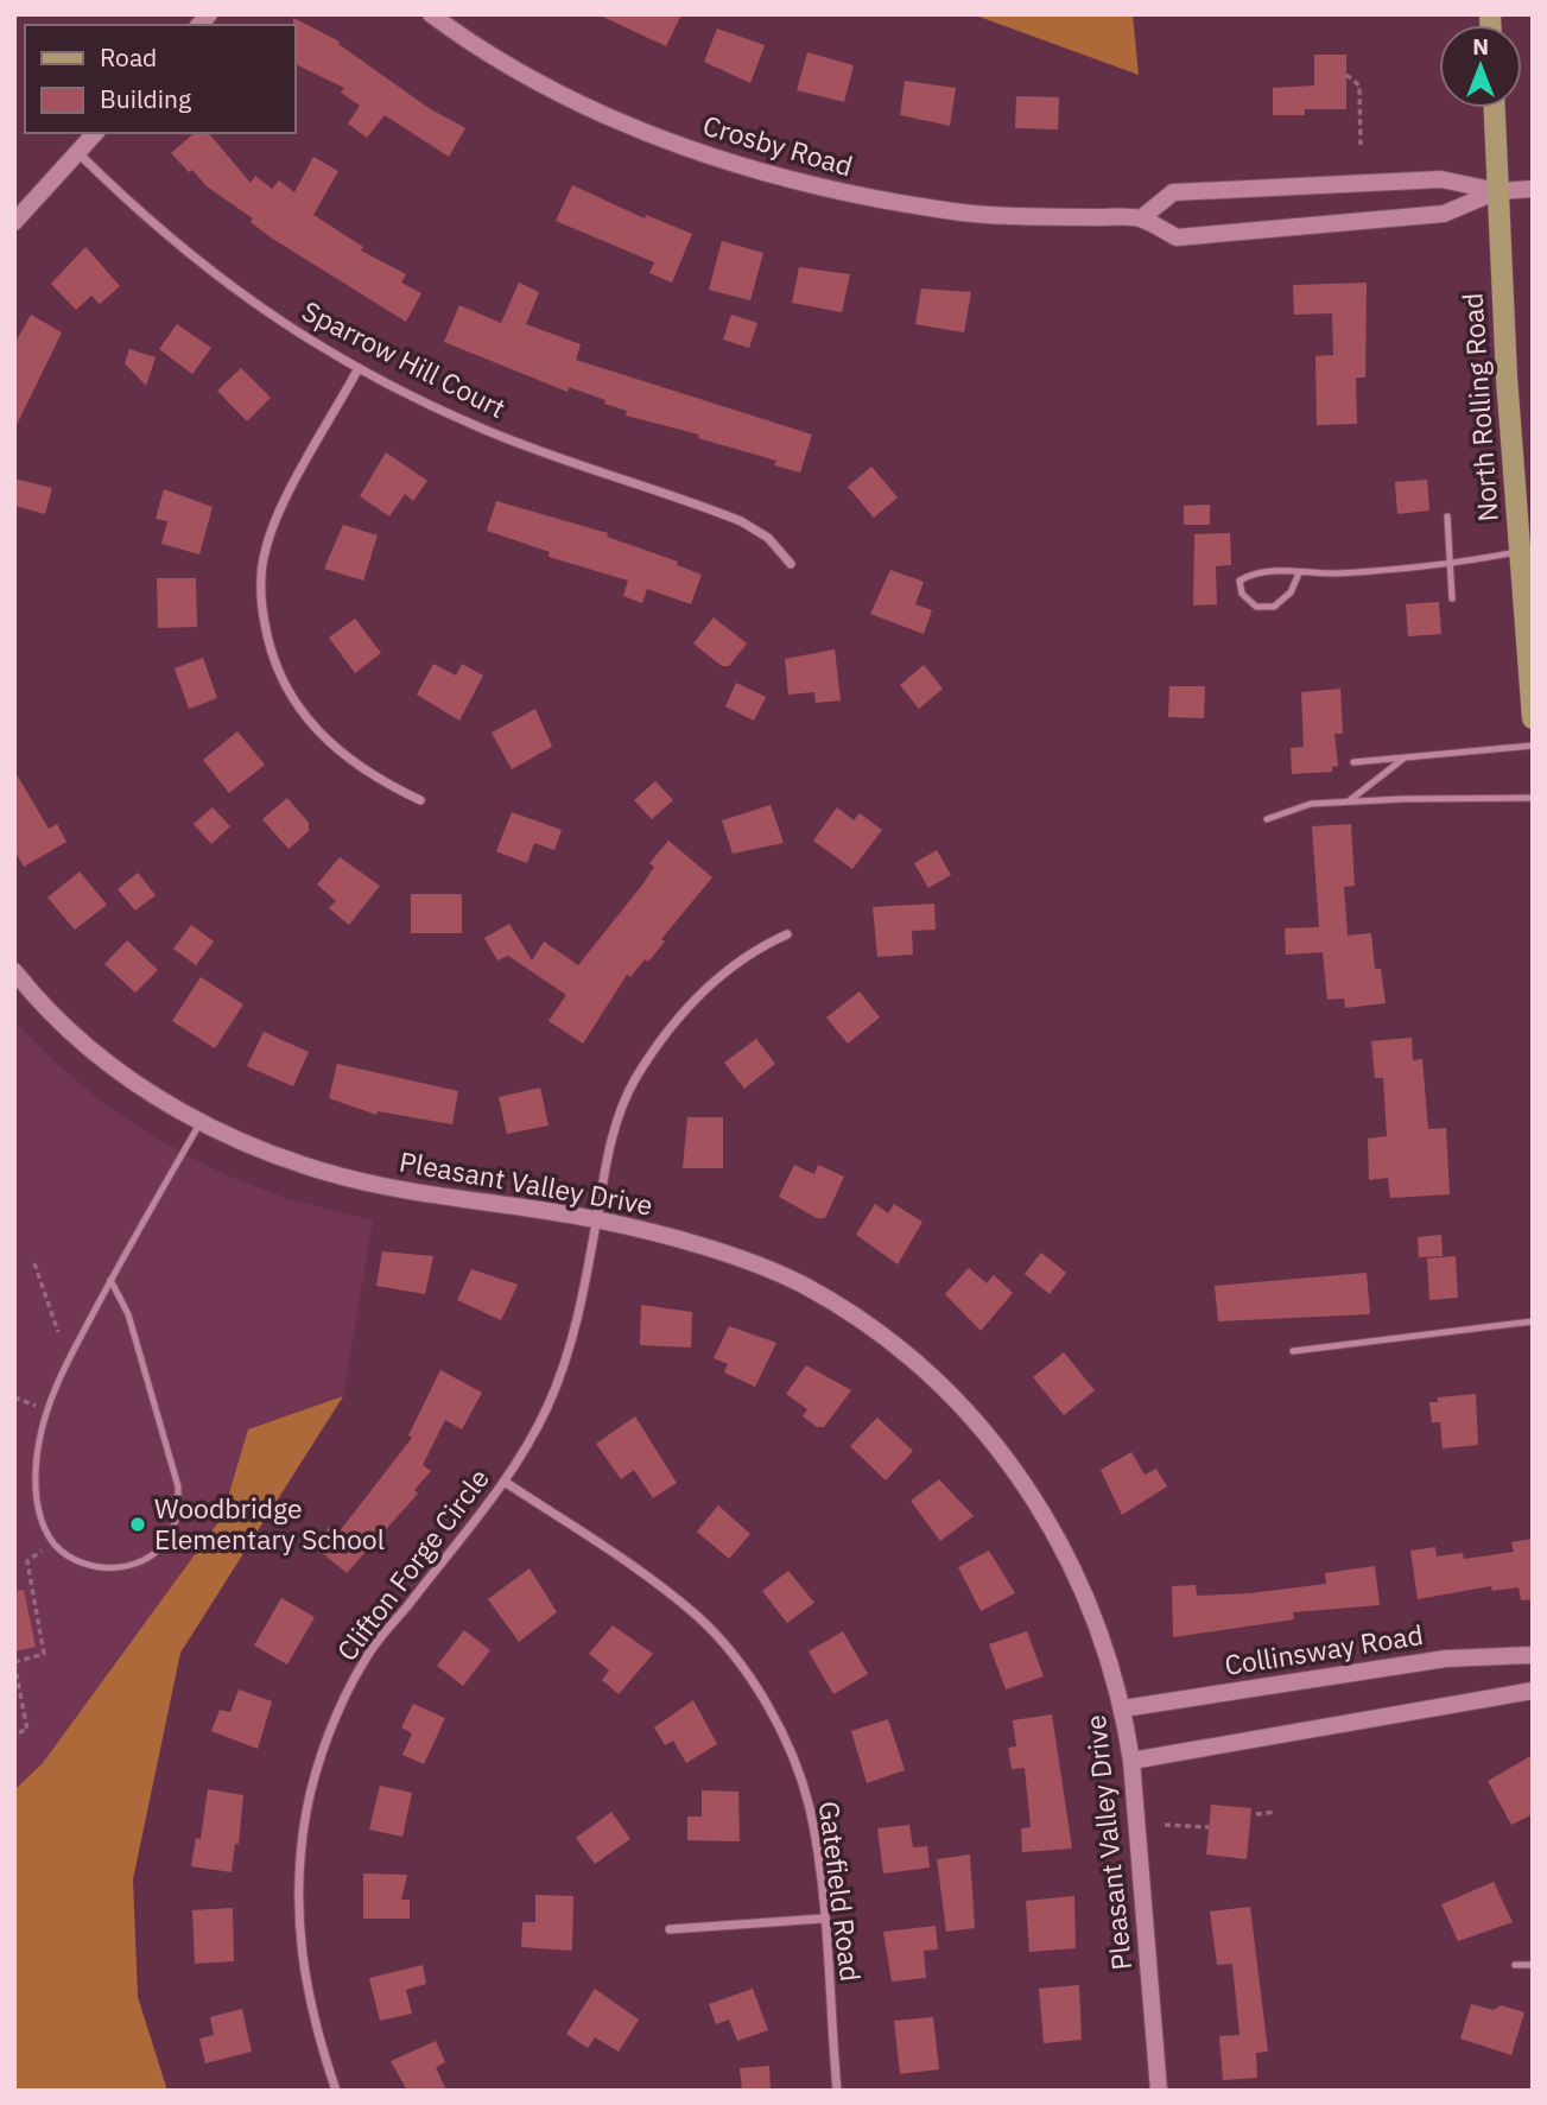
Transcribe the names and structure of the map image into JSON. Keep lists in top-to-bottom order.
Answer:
{
  "streets": {
    "main road": ["North Rolling Road"],
    "street": [
      "Crosby Road",
      "Sparrow Hill Court",
      "Pleasant Valley Drive",
      "Clifton Forge Circle",
      "Collinsway Road",
      "Gatefield Road"
    ]
  },
  "crossings": [
    ["Crosby Road", "North Rolling Road"],
    ["Pleasant Valley Drive", "Clifton Forge Circle"],
    ["Pleasant Valley Drive", "Collinsway Road"],
    ["Clifton Forge Circle", "Gatefield Road"]
  ],
  "places": ["Woodbridge Elementary School"],
  "legend": ["Road", "Building"],
  "north": "top"
}
